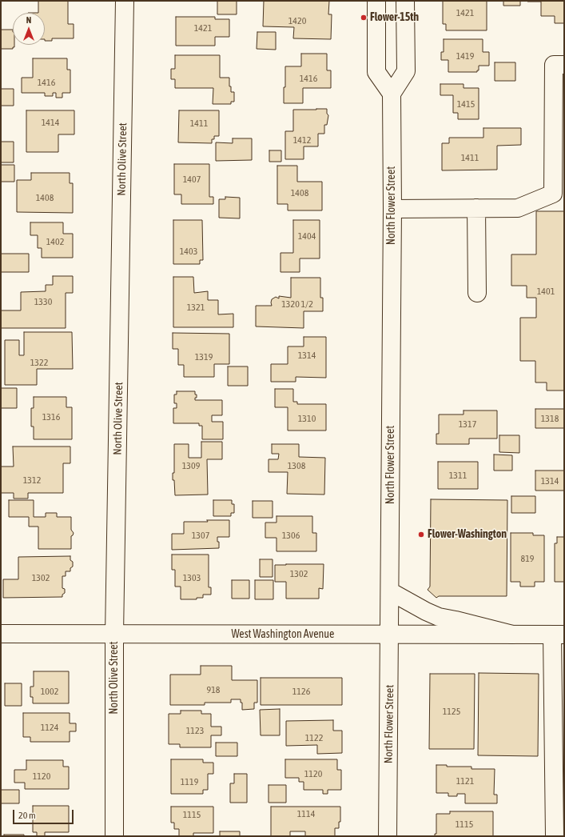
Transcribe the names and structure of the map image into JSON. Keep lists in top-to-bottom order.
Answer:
{
  "streets": {
    "street": ["North Olive Street", "North Flower Street", "West Washington Avenue"]
  },
  "crossings": [
    ["North Olive Street", "West Washington Avenue"],
    ["North Flower Street", "West Washington Avenue"]
  ],
  "places": ["Flower-15th", "Flower-Washington"],
  "house_numbers": [
    "1421",
    "1420",
    "1421",
    "1419",
    "1416",
    "1416",
    "1415",
    "1414",
    "1411",
    "1412",
    "1411",
    "1407",
    "1408",
    "1408",
    "1404",
    "1402",
    "1403",
    "1401",
    "1330",
    "1320 1/2",
    "1321",
    "1314",
    "1319",
    "1322",
    "1316",
    "1310",
    "1318",
    "1317",
    "1309",
    "1308",
    "1311",
    "1312",
    "1314",
    "1307",
    "1306",
    "819",
    "1302",
    "1302",
    "1303",
    "918",
    "1002",
    "1126",
    "1125",
    "1124",
    "1123",
    "1122",
    "1120",
    "1120",
    "1121",
    "1119",
    "1114",
    "1115",
    "1115"
  ],
  "scale_bar": "20 m",
  "north": "top"
}
